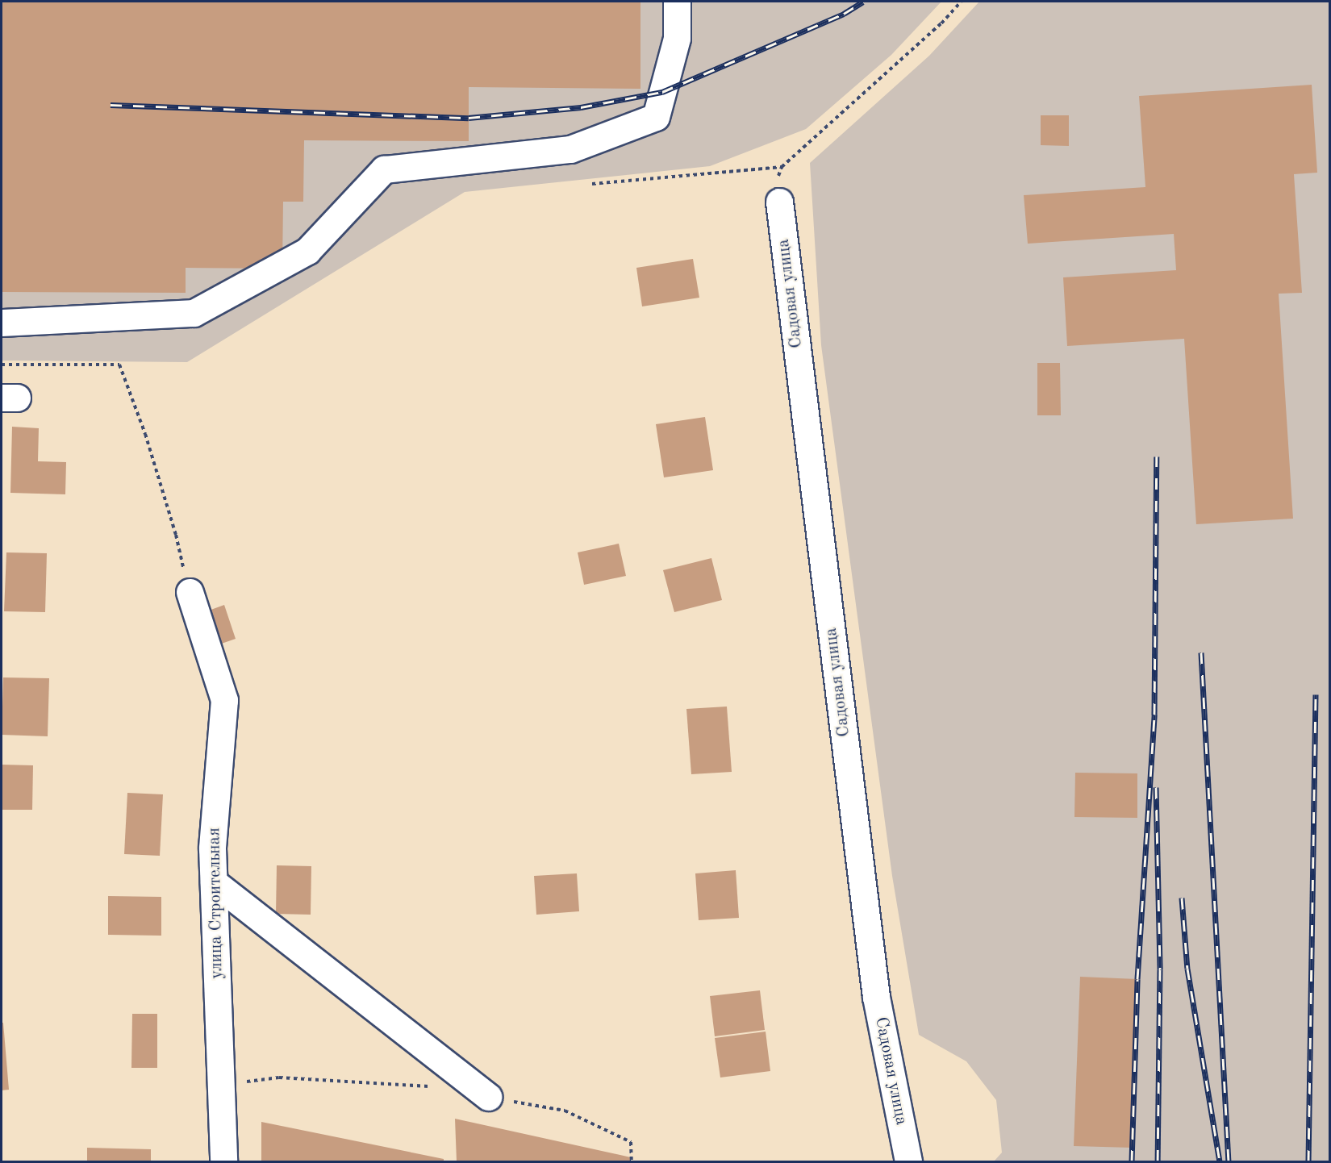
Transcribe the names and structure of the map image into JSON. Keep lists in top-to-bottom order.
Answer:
{
  "streets": {
    "street": ["Садовая улица", "улица Строительная"]
  }
}
